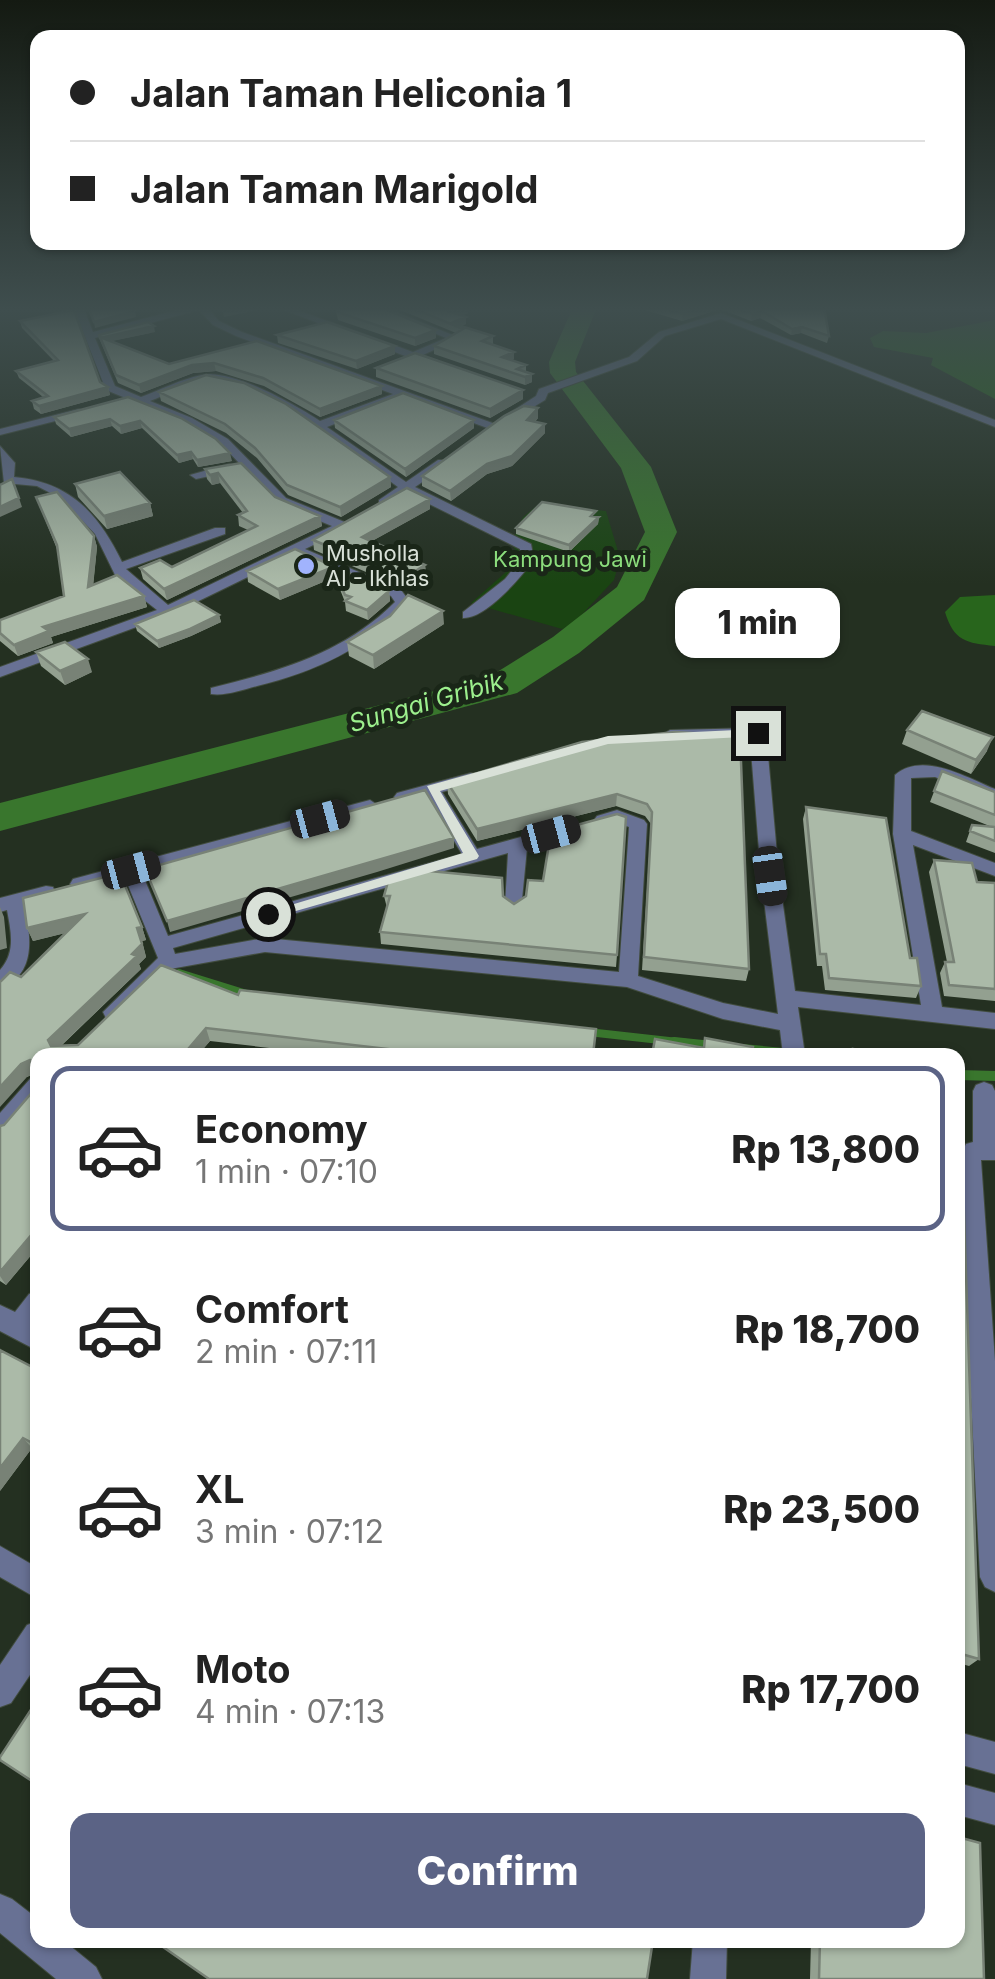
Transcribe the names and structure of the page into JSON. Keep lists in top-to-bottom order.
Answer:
{
  "water": ["Sungai Gribik"],
  "parks": ["Kampung Jawi"],
  "places": ["Musholla Al - Ikhlas"],
  "page": {
    "banner": ["Jalan Taman Heliconia 1", "Jalan Taman Marigold"],
    "bubble": "1 min",
    "list": [
      {
        "name": "Economy",
        "note": "1 min · 07:10",
        "value": "Rp 13,800"
      },
      {
        "name": "Comfort",
        "note": "2 min · 07:11",
        "value": "Rp 18,700"
      },
      {
        "name": "XL",
        "note": "3 min · 07:12",
        "value": "Rp 23,500"
      },
      {
        "name": "Moto",
        "note": "4 min · 07:13",
        "value": "Rp 17,700"
      }
    ],
    "buttons": "Confirm"
  }
}
